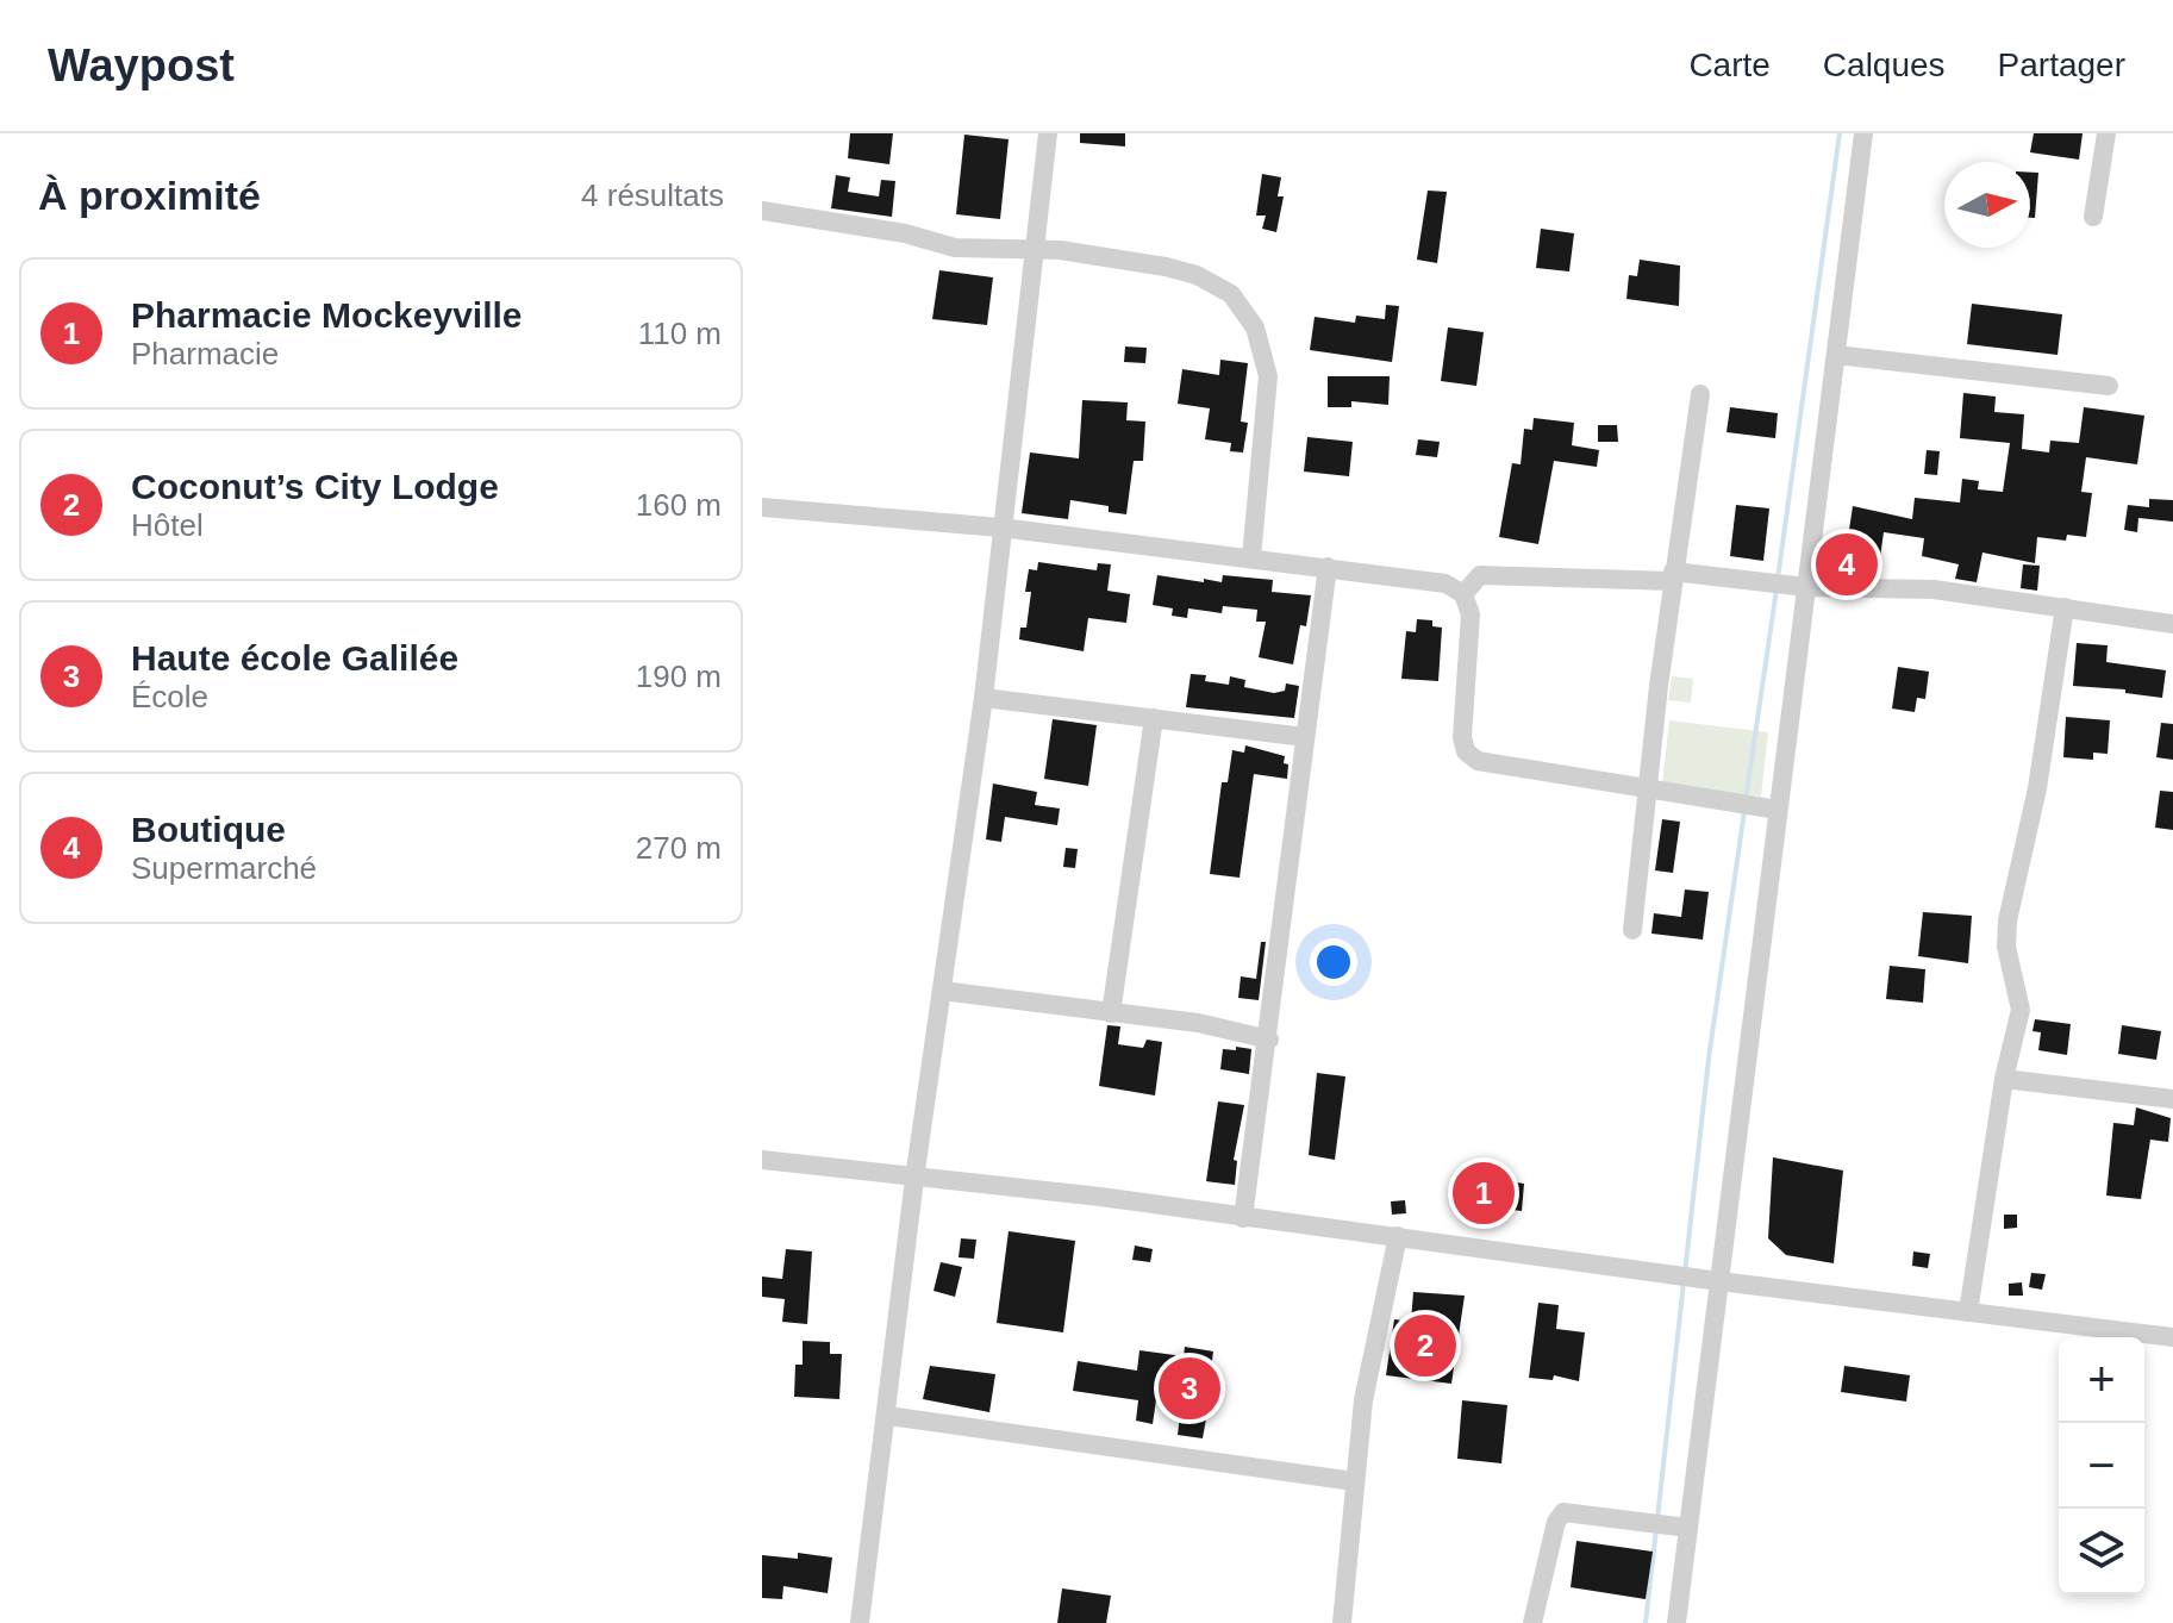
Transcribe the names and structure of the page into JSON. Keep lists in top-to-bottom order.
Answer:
{
  "north": "right",
  "page": {
    "header": "Waypost",
    "nav": ["Carte", "Calques", "Partager"],
    "heading": ["À proximité", "4 résultats"],
    "list": [
      {
        "mark": "1",
        "name": "Pharmacie Mockeyville",
        "note": "Pharmacie",
        "value": "110 m"
      },
      {
        "mark": "2",
        "name": "Coconut’s City Lodge",
        "note": "Hôtel",
        "value": "160 m"
      },
      {
        "mark": "3",
        "name": "Haute école Galilée",
        "note": "École",
        "value": "190 m"
      },
      {
        "mark": "4",
        "name": "Boutique",
        "note": "Supermarché",
        "value": "270 m"
      }
    ],
    "pins": [
      "4",
      "1",
      "2",
      "3"
    ],
    "map_buttons": ["+", "−"]
  }
}
